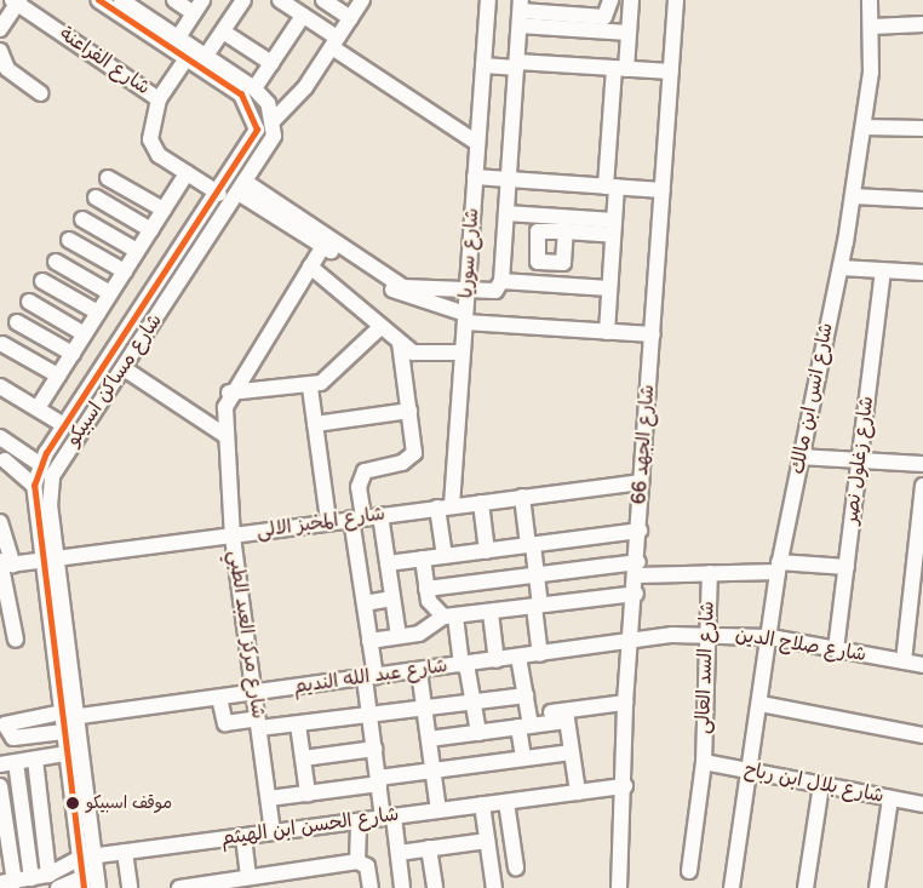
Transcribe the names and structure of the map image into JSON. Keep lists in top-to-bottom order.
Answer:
{
  "streets": {
    "street": [
      "شارع الفراعنة",
      "شارع سوريا",
      "شارع مساكن اسبيكو",
      "شارع انس ابن مالك",
      "شارع الجهد 66",
      "شارع زغلول نصر",
      "شارع المخبز الالى",
      "شارع مركز العبد الطبي",
      "شارع صلاح الدين",
      "شارع السد العالى",
      "شارع عبد الله النديم",
      "شارع بلال ابن رباح",
      "شارع الحسن ابن الهيثم"
    ]
  },
  "crossings": [
    ["شارع الفراعنة", "شارع مساكن اسبيكو"],
    ["شارع سوريا", "شارع المخبز الالى"],
    ["شارع مساكن اسبيكو", "شارع المخبز الالى"],
    ["شارع مساكن اسبيكو", "شارع عبد الله النديم"],
    ["شارع مساكن اسبيكو", "شارع الحسن ابن الهيثم"],
    ["شارع انس ابن مالك", "شارع صلاح الدين"],
    ["شارع انس ابن مالك", "شارع بلال ابن رباح"],
    ["شارع الجهد 66", "شارع المخبز الالى"],
    ["شارع الجهد 66", "شارع صلاح الدين"],
    ["شارع الجهد 66", "شارع عبد الله النديم"],
    ["شارع الجهد 66", "شارع الحسن ابن الهيثم"],
    ["شارع زغلول نصر", "شارع صلاح الدين"],
    ["شارع المخبز الالى", "شارع مركز العبد الطبي"],
    ["شارع مركز العبد الطبي", "شارع عبد الله النديم"],
    ["شارع مركز العبد الطبي", "شارع الحسن ابن الهيثم"],
    ["شارع صلاح الدين", "شارع السد العالى"],
    ["شارع صلاح الدين", "شارع عبد الله النديم"],
    ["شارع السد العالى", "شارع بلال ابن رباح"]
  ],
  "places": ["موقف اسبيكو"]
}
